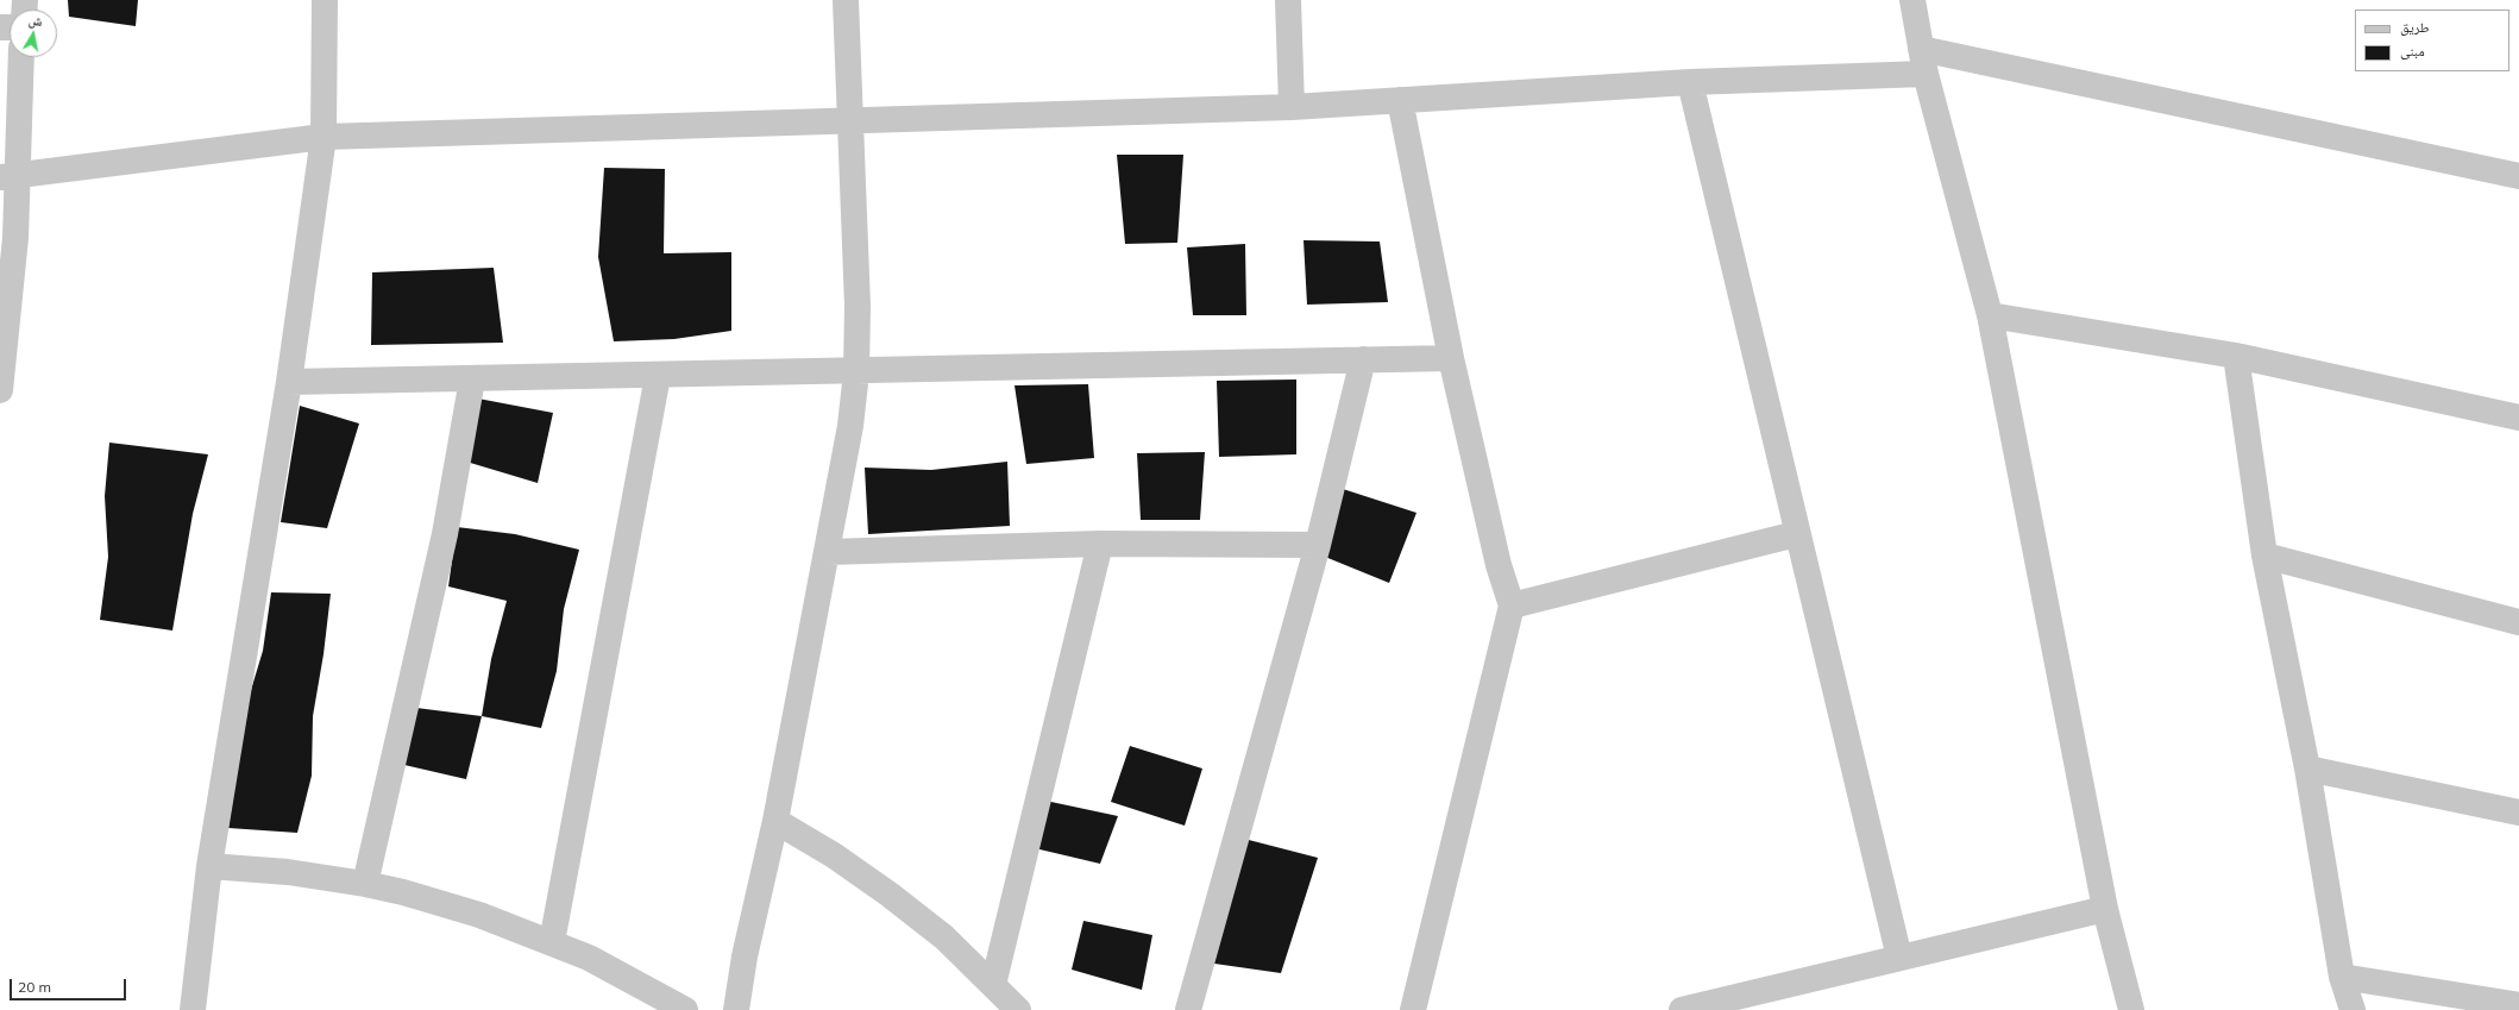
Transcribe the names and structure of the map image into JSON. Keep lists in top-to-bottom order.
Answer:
{
  "legend": ["طريق", "مبنى"],
  "scale_bar": "20 m",
  "north": "top"
}
